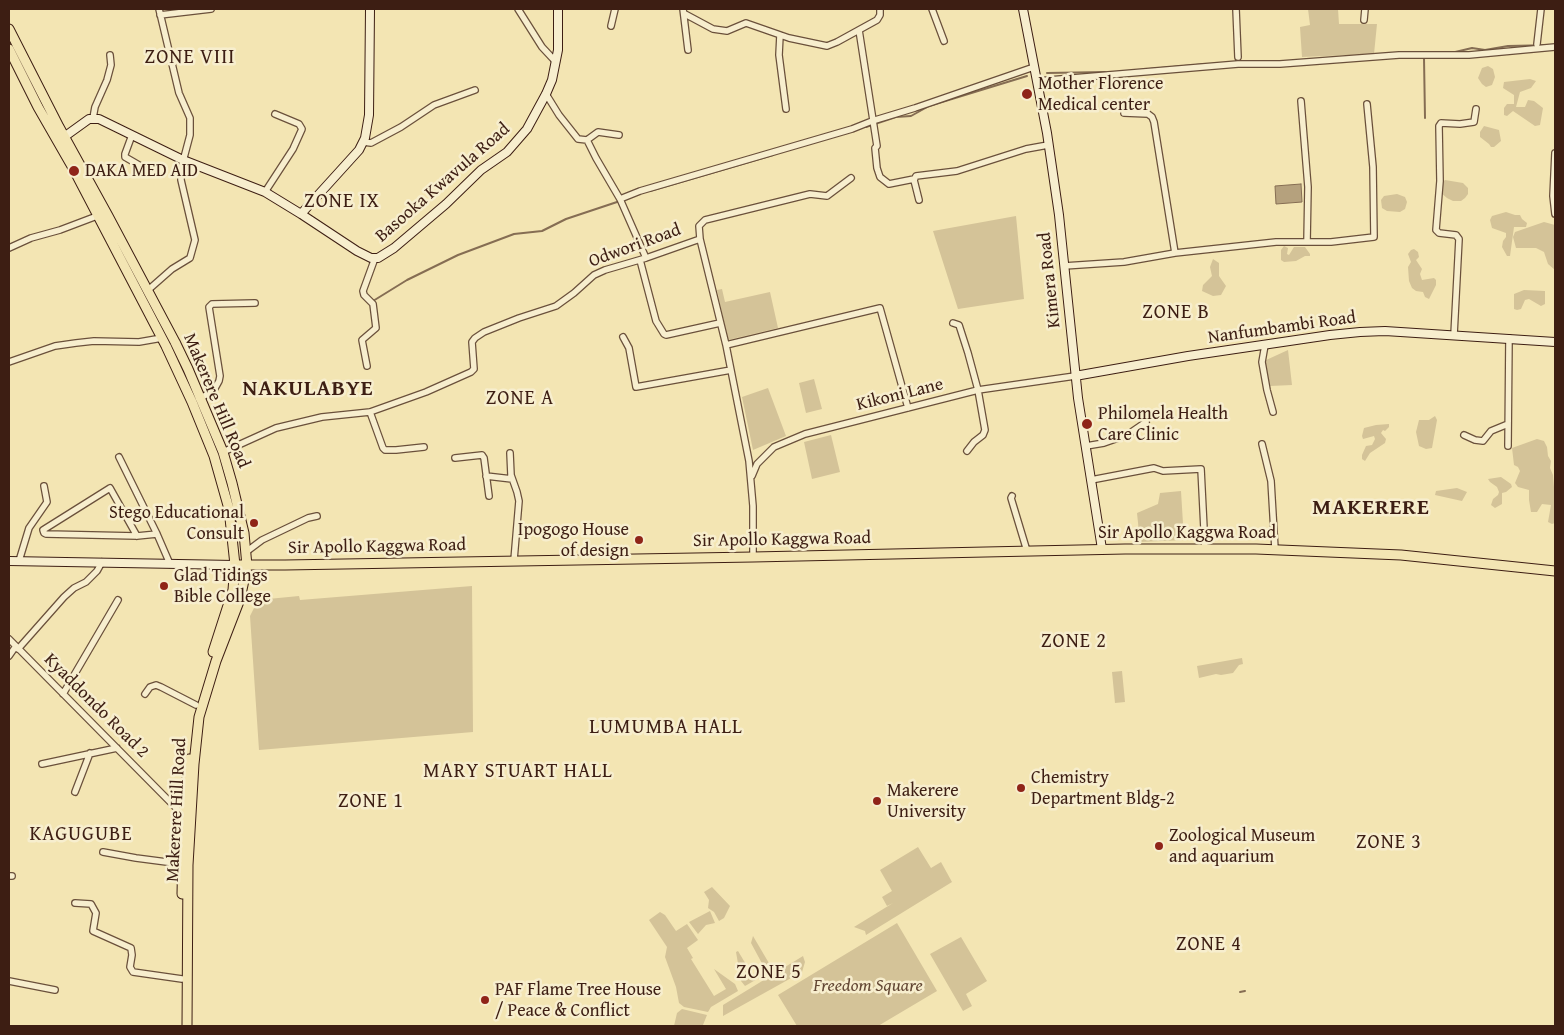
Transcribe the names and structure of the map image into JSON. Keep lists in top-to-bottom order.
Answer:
{
  "streets": {
    "main road": ["Makerere Hill Road", "Sir Apollo Kaggwa Road"],
    "street": [
      "Basooka Kwavula Road",
      "Odwori Road",
      "Kimera Road",
      "Nanfumbambi Road",
      "Kikoni Lane",
      "Kyaddondo Road 2"
    ]
  },
  "crossings": [
    ["Odwori Road", "Makerere Hill Road"],
    ["Kimera Road", "Nanfumbambi Road"],
    ["Kimera Road", "Kikoni Lane"],
    ["Kimera Road", "Sir Apollo Kaggwa Road"],
    ["Nanfumbambi Road", "Kikoni Lane"],
    ["Makerere Hill Road", "Sir Apollo Kaggwa Road"],
    ["Makerere Hill Road", "Kyaddondo Road 2"]
  ],
  "districts": [
    "ZONE VIII",
    "ZONE IX",
    "ZONE B",
    "NAKULABYE",
    "ZONE A",
    "MAKERERE",
    "ZONE 2",
    "LUMUMBA HALL",
    "MARY STUART HALL",
    "ZONE 1",
    "KAGUGUBE",
    "ZONE 3",
    "ZONE 4",
    "ZONE 5"
  ],
  "parks": ["Freedom Square"],
  "places": [
    "Mother Florence Medical center",
    "DAKA MED AID",
    "Philomela Health Care Clinic",
    "Stego Educational Consult",
    "Ipogogo House of design",
    "Glad Tidings Bible College",
    "Chemistry Department Bldg-2",
    "Makerere University",
    "Zoological Museum and aquarium",
    "PAF Flame Tree House / Peace & Conflict"
  ]
}
